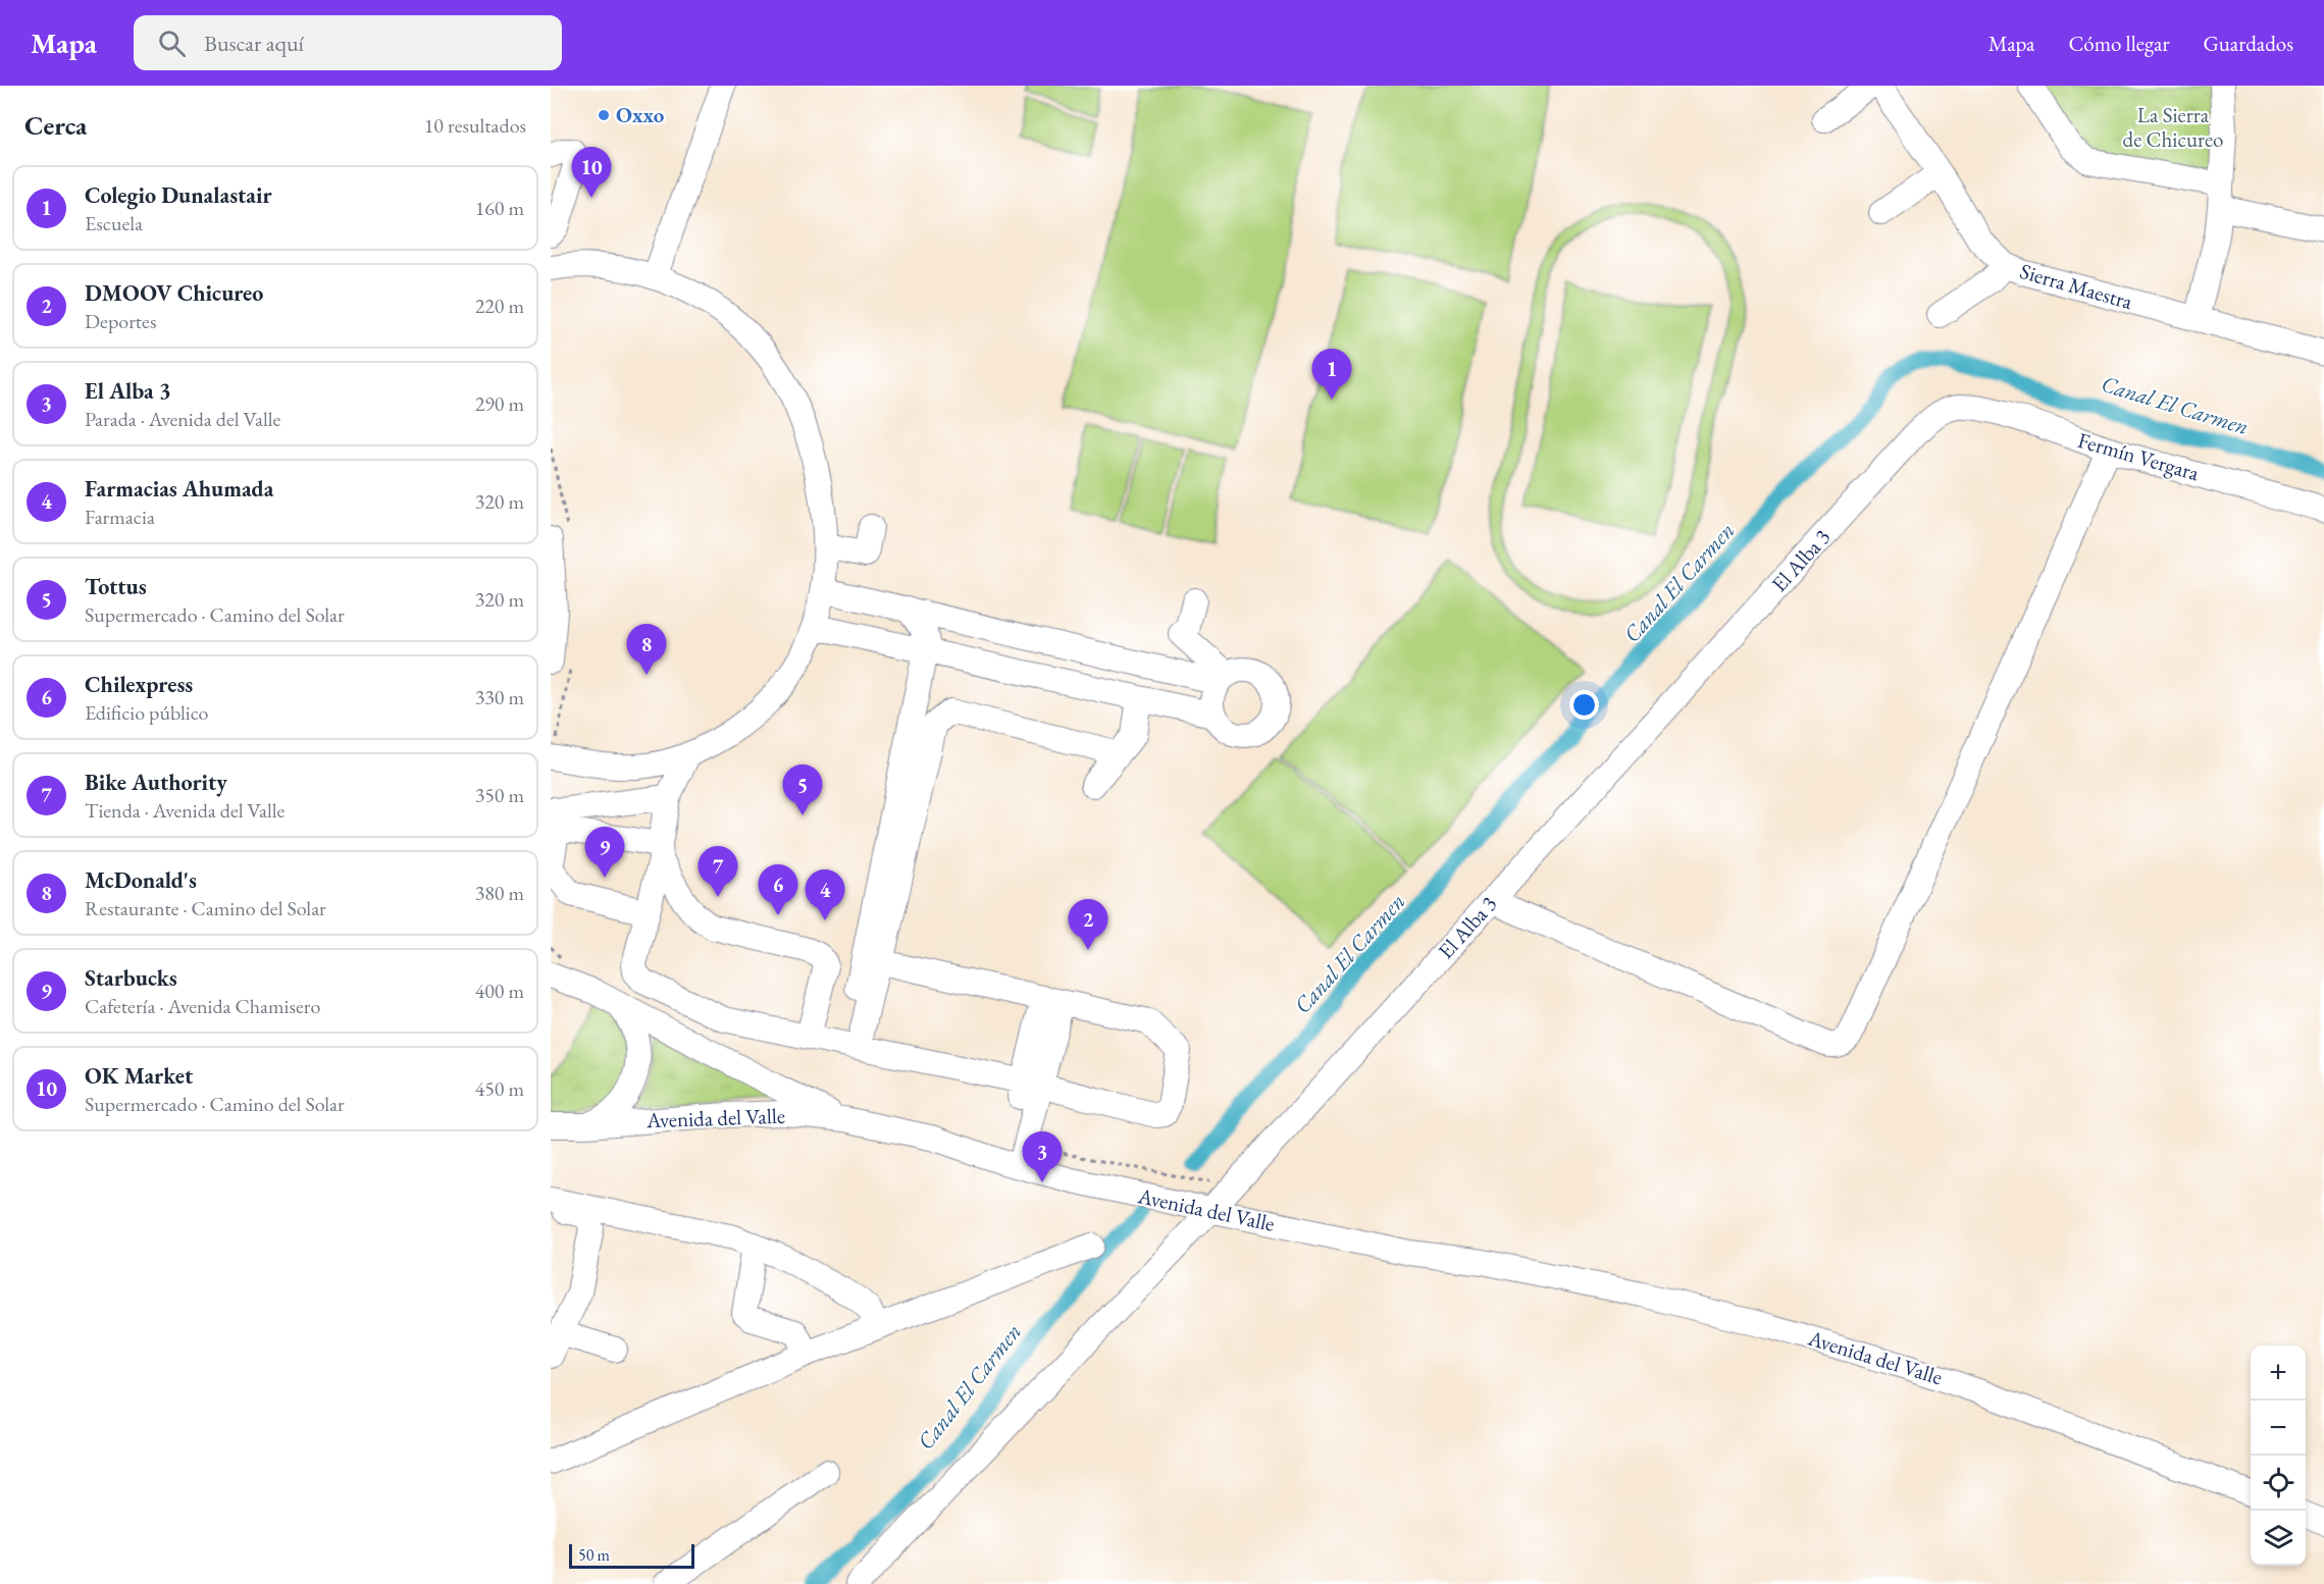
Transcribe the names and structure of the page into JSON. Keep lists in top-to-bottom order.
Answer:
{
  "streets": {
    "street": [
      "Sierra Maestra",
      "Fermín Vergara",
      "El Alba 3",
      "Avenida del Valle"
    ]
  },
  "crossings": [
    ["Fermín Vergara", "El Alba 3"],
    ["El Alba 3", "Avenida del Valle"]
  ],
  "water": ["Canal El Carmen"],
  "parks": ["La Sierra de Chicureo"],
  "places": ["Oxxo"],
  "scale_bar": "50 m",
  "page": {
    "header": "Mapa",
    "search": "Buscar aquí",
    "nav": ["Mapa", "Cómo llegar", "Guardados"],
    "heading": ["Cerca", "10 resultados"],
    "pins": [
      "10",
      "1",
      "8",
      "5",
      "9",
      "7",
      "6",
      "4",
      "2",
      "3"
    ],
    "list": [
      {
        "mark": "1",
        "name": "Colegio Dunalastair",
        "note": "Escuela",
        "value": "160 m"
      },
      {
        "mark": "2",
        "name": "DMOOV Chicureo",
        "note": "Deportes",
        "value": "220 m"
      },
      {
        "mark": "3",
        "name": "El Alba 3",
        "note": "Parada · Avenida del Valle",
        "value": "290 m"
      },
      {
        "mark": "4",
        "name": "Farmacias Ahumada",
        "note": "Farmacia",
        "value": "320 m"
      },
      {
        "mark": "5",
        "name": "Tottus",
        "note": "Supermercado · Camino del Solar",
        "value": "320 m"
      },
      {
        "mark": "6",
        "name": "Chilexpress",
        "note": "Edificio público",
        "value": "330 m"
      },
      {
        "mark": "7",
        "name": "Bike Authority",
        "note": "Tienda · Avenida del Valle",
        "value": "350 m"
      },
      {
        "mark": "8",
        "name": "McDonald's",
        "note": "Restaurante · Camino del Solar",
        "value": "380 m"
      },
      {
        "mark": "9",
        "name": "Starbucks",
        "note": "Cafetería · Avenida Chamisero",
        "value": "400 m"
      },
      {
        "mark": "10",
        "name": "OK Market",
        "note": "Supermercado · Camino del Solar",
        "value": "450 m"
      }
    ],
    "map_buttons": ["+", "−"],
    "scale": "50 m"
  }
}
